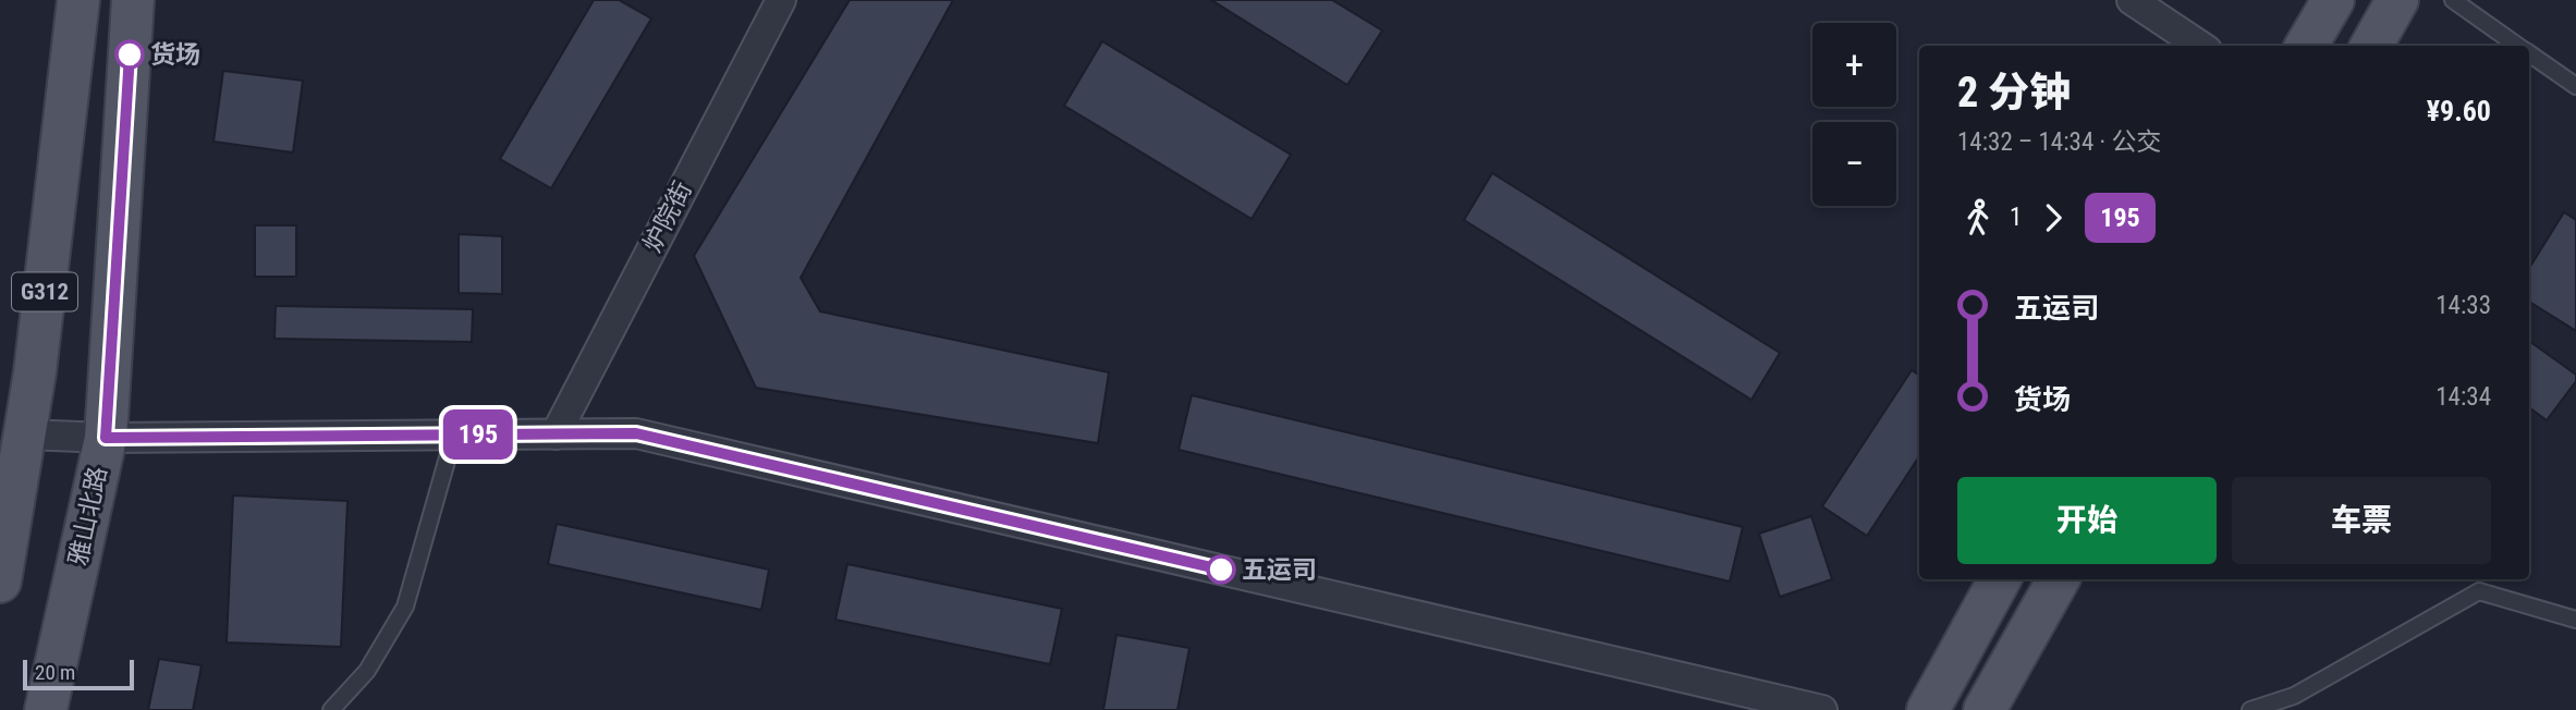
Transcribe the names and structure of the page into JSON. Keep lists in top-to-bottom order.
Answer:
{
  "streets": {
    "main road": ["G312", "雅山北路"],
    "street": ["炉院街"]
  },
  "places": ["货场", "五运司"],
  "lines": ["bus line 195"],
  "scale_bar": "20 m",
  "page": {
    "on_map": "195",
    "map_buttons": ["+", "−"],
    "heading": ["2 分钟", "14:32 – 14:34 · 公交", "¥9.60"],
    "legs": ["1", "195"],
    "list": [
      {
        "name": "五运司",
        "value": "14:33"
      },
      {
        "name": "货场",
        "value": "14:34"
      }
    ],
    "buttons": ["开始", "车票"],
    "scale": "20 m"
  }
}
